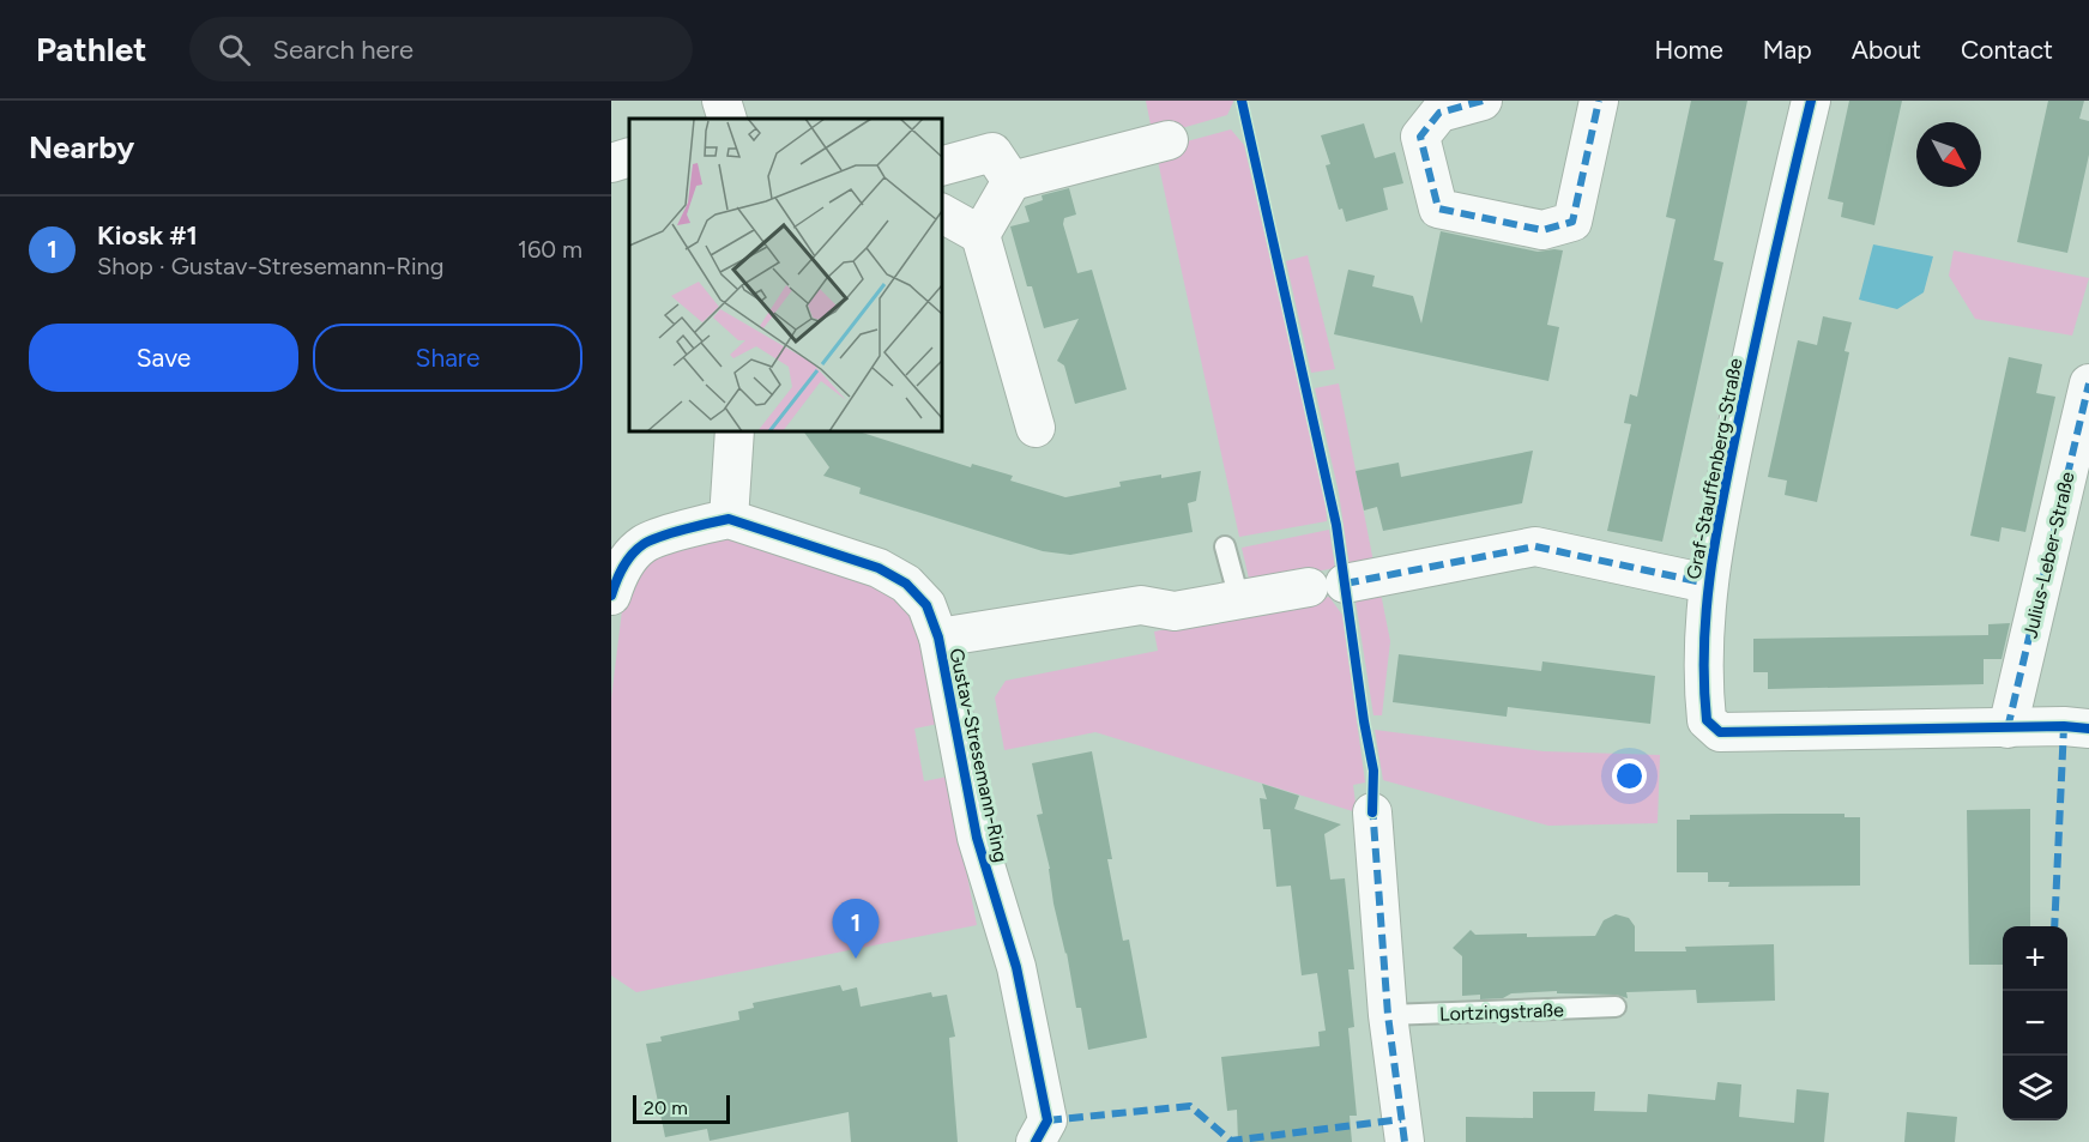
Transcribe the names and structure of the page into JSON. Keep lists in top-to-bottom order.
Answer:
{
  "streets": {
    "street": ["Graf-Stauffenberg-Straße", "Julius-Leber-Straße", "Gustav-Stresemann-Ring"],
    "lane": ["Lortzingstraße"]
  },
  "crossings": [
    ["Graf-Stauffenberg-Straße", "Julius-Leber-Straße"],
    ["Graf-Stauffenberg-Straße", "Gustav-Stresemann-Ring"]
  ],
  "scale_bar": "20 m",
  "north": "bottom right",
  "page": {
    "header": "Pathlet",
    "search": "Search here",
    "nav": [
      "Home",
      "Map",
      "About",
      "Contact"
    ],
    "heading": "Nearby",
    "list": [
      {
        "mark": "1",
        "name": "Kiosk #1",
        "note": "Shop · Gustav-Stresemann-Ring",
        "value": "160 m"
      }
    ],
    "buttons": ["Save", "Share"],
    "pins": "1",
    "map_buttons": ["+", "−"],
    "scale": "20 m"
  }
}
